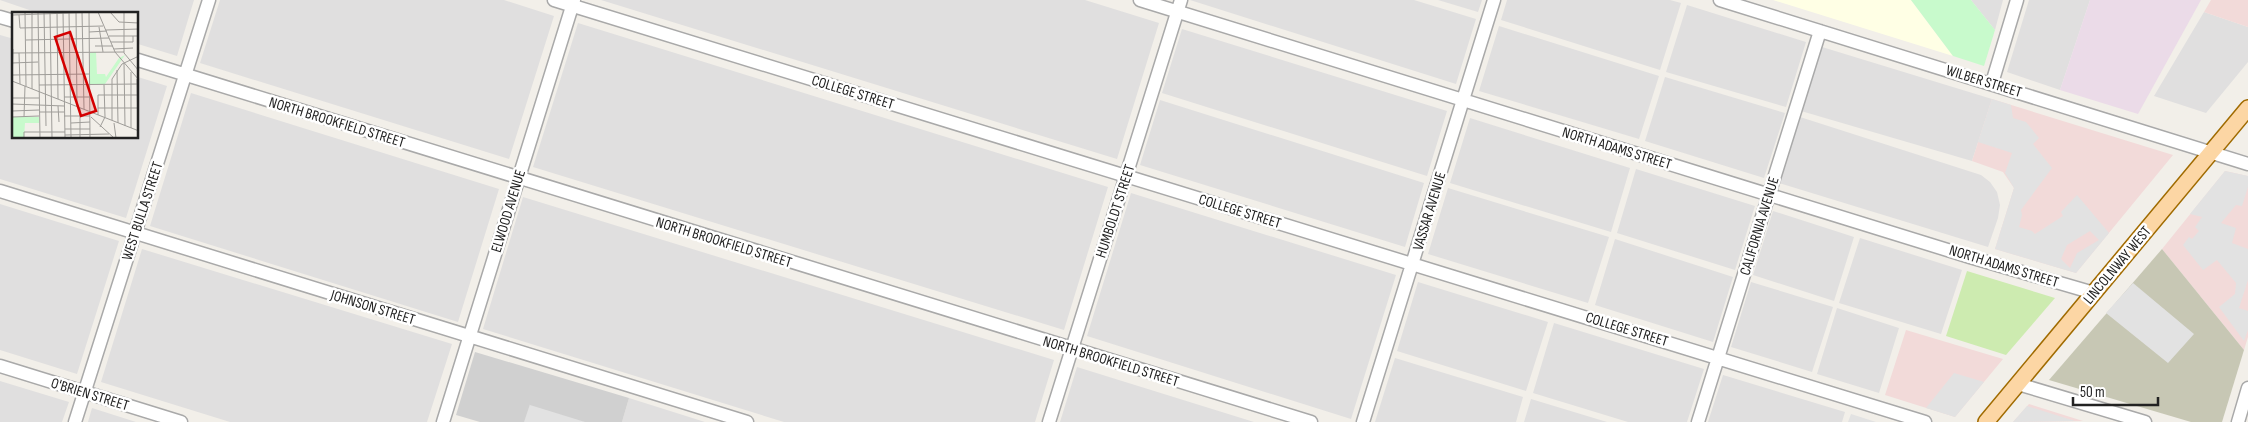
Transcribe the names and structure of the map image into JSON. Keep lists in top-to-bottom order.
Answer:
{
  "streets": {
    "main road": ["LINCOLNWAY WEST"],
    "street": [
      "WILBER STREET",
      "COLLEGE STREET",
      "NORTH BROOKFIELD STREET",
      "NORTH ADAMS STREET",
      "WEST BULLA STREET",
      "ELWOOD AVENUE",
      "HUMBOLDT STREET",
      "VASSAR AVENUE",
      "CALIFORNIA AVENUE",
      "JOHNSON STREET",
      "O'BRIEN STREET"
    ]
  },
  "crossings": [
    ["WILBER STREET", "CALIFORNIA AVENUE"],
    ["WILBER STREET", "LINCOLNWAY WEST"],
    ["COLLEGE STREET", "ELWOOD AVENUE"],
    ["COLLEGE STREET", "HUMBOLDT STREET"],
    ["COLLEGE STREET", "VASSAR AVENUE"],
    ["COLLEGE STREET", "CALIFORNIA AVENUE"],
    ["NORTH BROOKFIELD STREET", "WEST BULLA STREET"],
    ["NORTH BROOKFIELD STREET", "ELWOOD AVENUE"],
    ["NORTH BROOKFIELD STREET", "HUMBOLDT STREET"],
    ["NORTH ADAMS STREET", "HUMBOLDT STREET"],
    ["NORTH ADAMS STREET", "VASSAR AVENUE"],
    ["NORTH ADAMS STREET", "CALIFORNIA AVENUE"],
    ["NORTH ADAMS STREET", "LINCOLNWAY WEST"],
    ["WEST BULLA STREET", "JOHNSON STREET"],
    ["WEST BULLA STREET", "O'BRIEN STREET"],
    ["ELWOOD AVENUE", "JOHNSON STREET"]
  ],
  "scale_bar": "50 m"
}
